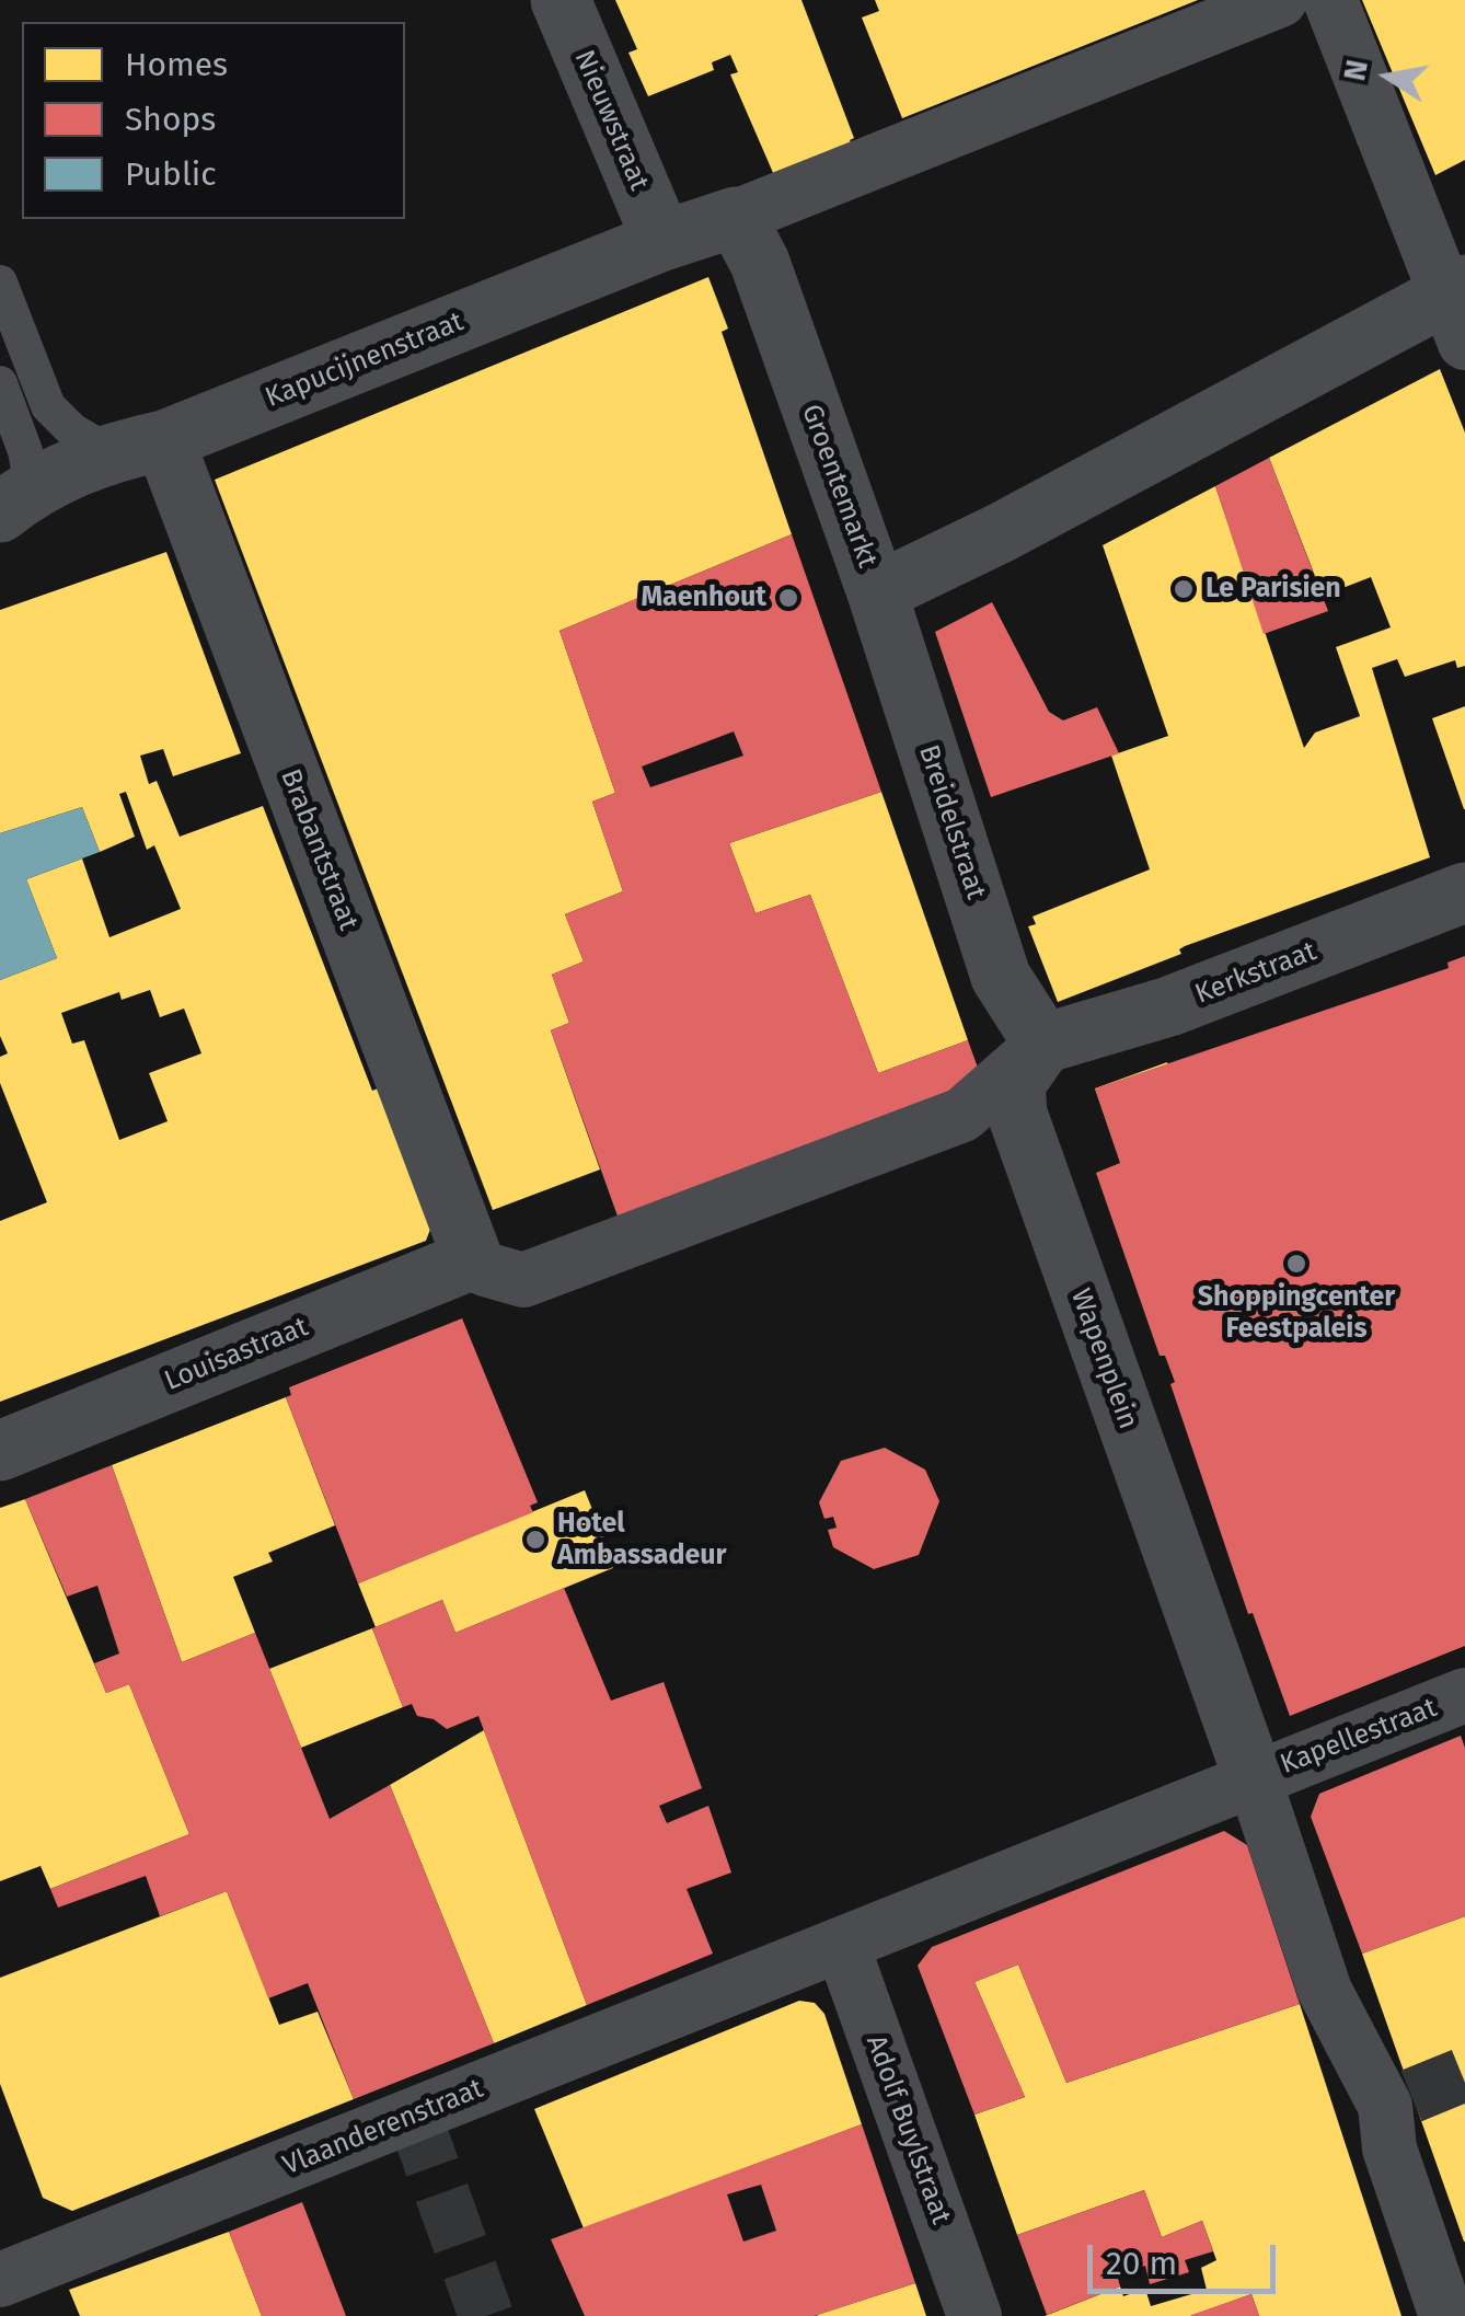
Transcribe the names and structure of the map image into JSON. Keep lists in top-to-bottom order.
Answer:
{
  "streets": {
    "street": [
      "Nieuwstraat",
      "Kapucijnenstraat",
      "Groentemarkt",
      "Breidelstraat",
      "Brabantstraat",
      "Kerkstraat",
      "Louisastraat",
      "Wapenplein",
      "Kapellestraat",
      "Vlaanderenstraat",
      "Adolf Buylstraat"
    ]
  },
  "crossings": [
    ["Nieuwstraat", "Kapucijnenstraat"],
    ["Kapucijnenstraat", "Groentemarkt"],
    ["Kapucijnenstraat", "Brabantstraat"],
    ["Groentemarkt", "Breidelstraat"],
    ["Breidelstraat", "Kerkstraat"],
    ["Breidelstraat", "Wapenplein"],
    ["Brabantstraat", "Louisastraat"],
    ["Kerkstraat", "Wapenplein"],
    ["Wapenplein", "Kapellestraat"],
    ["Vlaanderenstraat", "Adolf Buylstraat"]
  ],
  "places": [
    "Le Parisien",
    "Maenhout",
    "Shoppingcenter Feestpaleis",
    "Hotel Ambassadeur"
  ],
  "legend": ["Homes", "Shops", "Public"],
  "scale_bar": "20 m",
  "north": "left"
}
